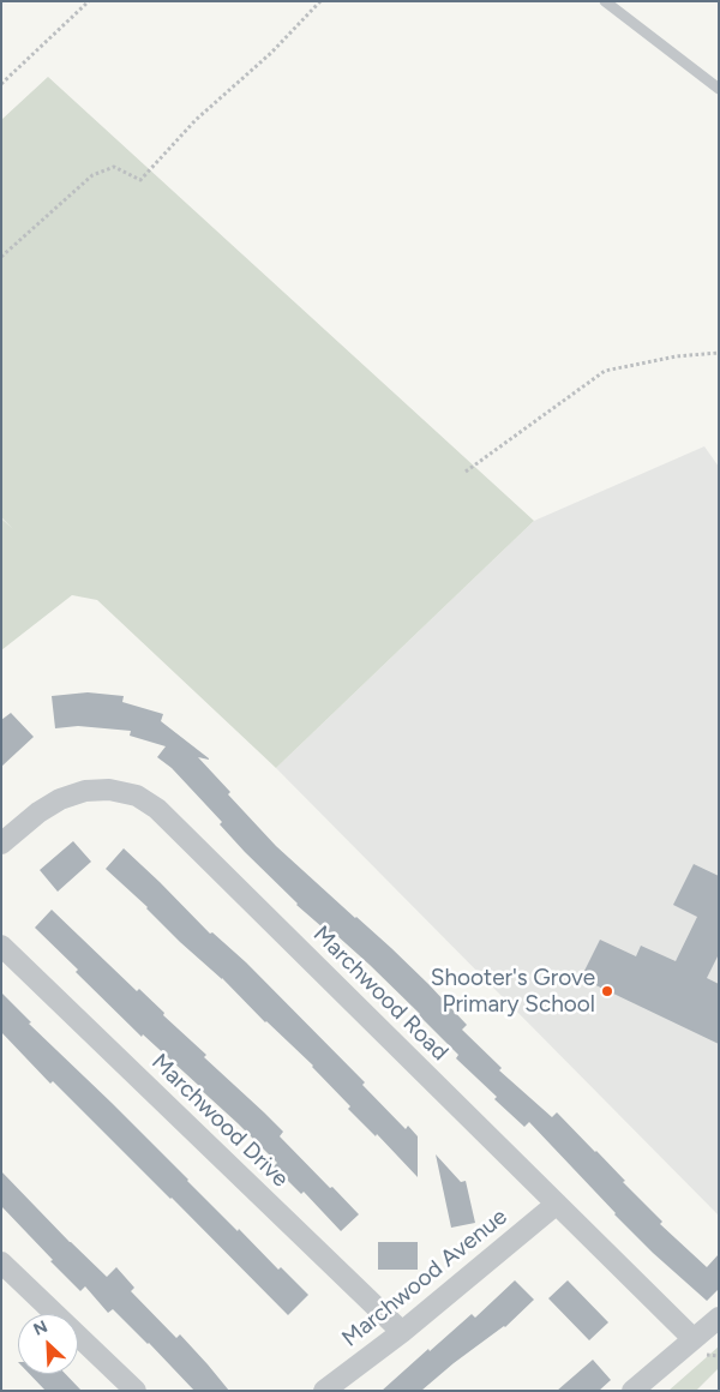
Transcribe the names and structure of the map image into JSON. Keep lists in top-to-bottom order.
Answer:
{
  "streets": {
    "street": ["Marchwood Road", "Marchwood Drive", "Marchwood Avenue"]
  },
  "crossings": [
    ["Marchwood Road", "Marchwood Avenue"],
    ["Marchwood Drive", "Marchwood Avenue"]
  ],
  "places": ["Shooter's Grove Primary School"],
  "north": "top left"
}
